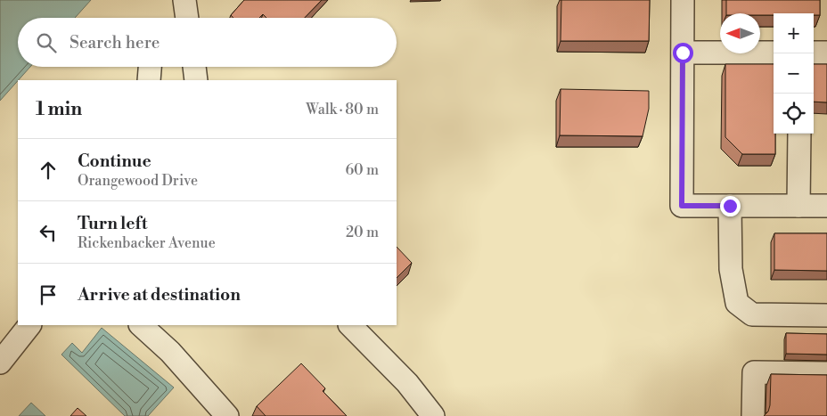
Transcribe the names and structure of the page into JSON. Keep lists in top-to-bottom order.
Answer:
{
  "north": "left",
  "page": {
    "map_buttons": ["+", "−"],
    "search": "Search here",
    "heading": ["1 min", "Walk · 80 m"],
    "list": [
      ["Continue", "Orangewood Drive", "60 m"],
      ["Turn left", "Rickenbacker Avenue", "20 m"],
      "Arrive at destination"
    ]
  }
}
